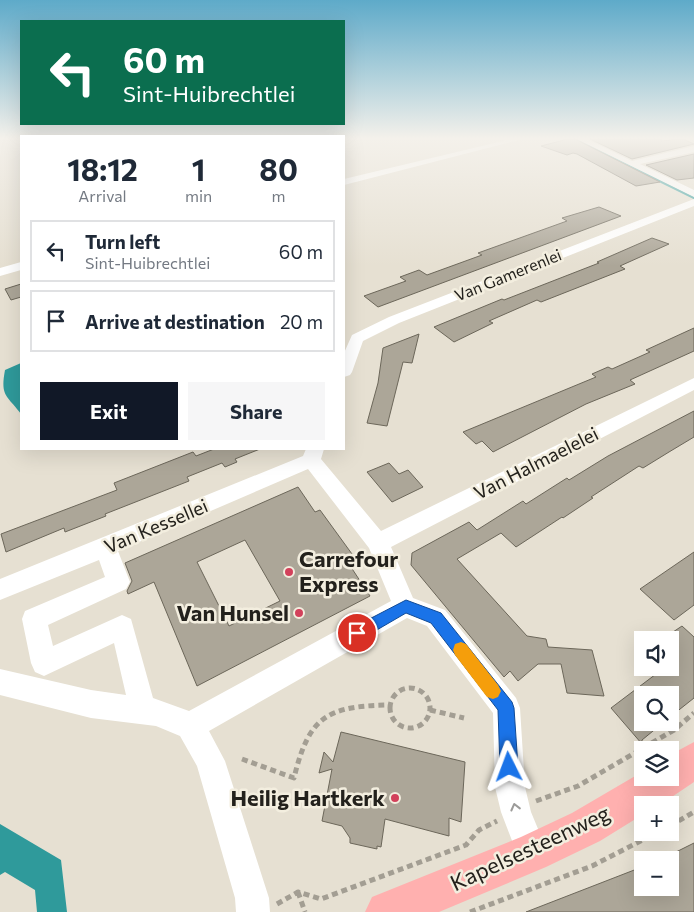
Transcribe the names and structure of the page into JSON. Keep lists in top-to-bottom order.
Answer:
{
  "streets": {
    "main road": ["Kapelsesteenweg"],
    "street": ["Van Gamerenlei", "Van Halmaelelei", "Van Kessellei"]
  },
  "places": ["Carrefour Express", "Van Hunsel", "Heilig Hartkerk"],
  "page": {
    "turn": ["60 m", "Sint-Huibrechtlei"],
    "eta": [
      "18:12",
      "Arrival",
      "1",
      "min",
      "80",
      "m"
    ],
    "list": [
      {
        "name": "Turn left",
        "note": "Sint-Huibrechtlei",
        "value": "60 m"
      },
      {
        "name": "Arrive at destination",
        "value": "20 m"
      }
    ],
    "buttons": ["Exit", "Share"],
    "map_buttons": ["+", "−"]
  }
}
